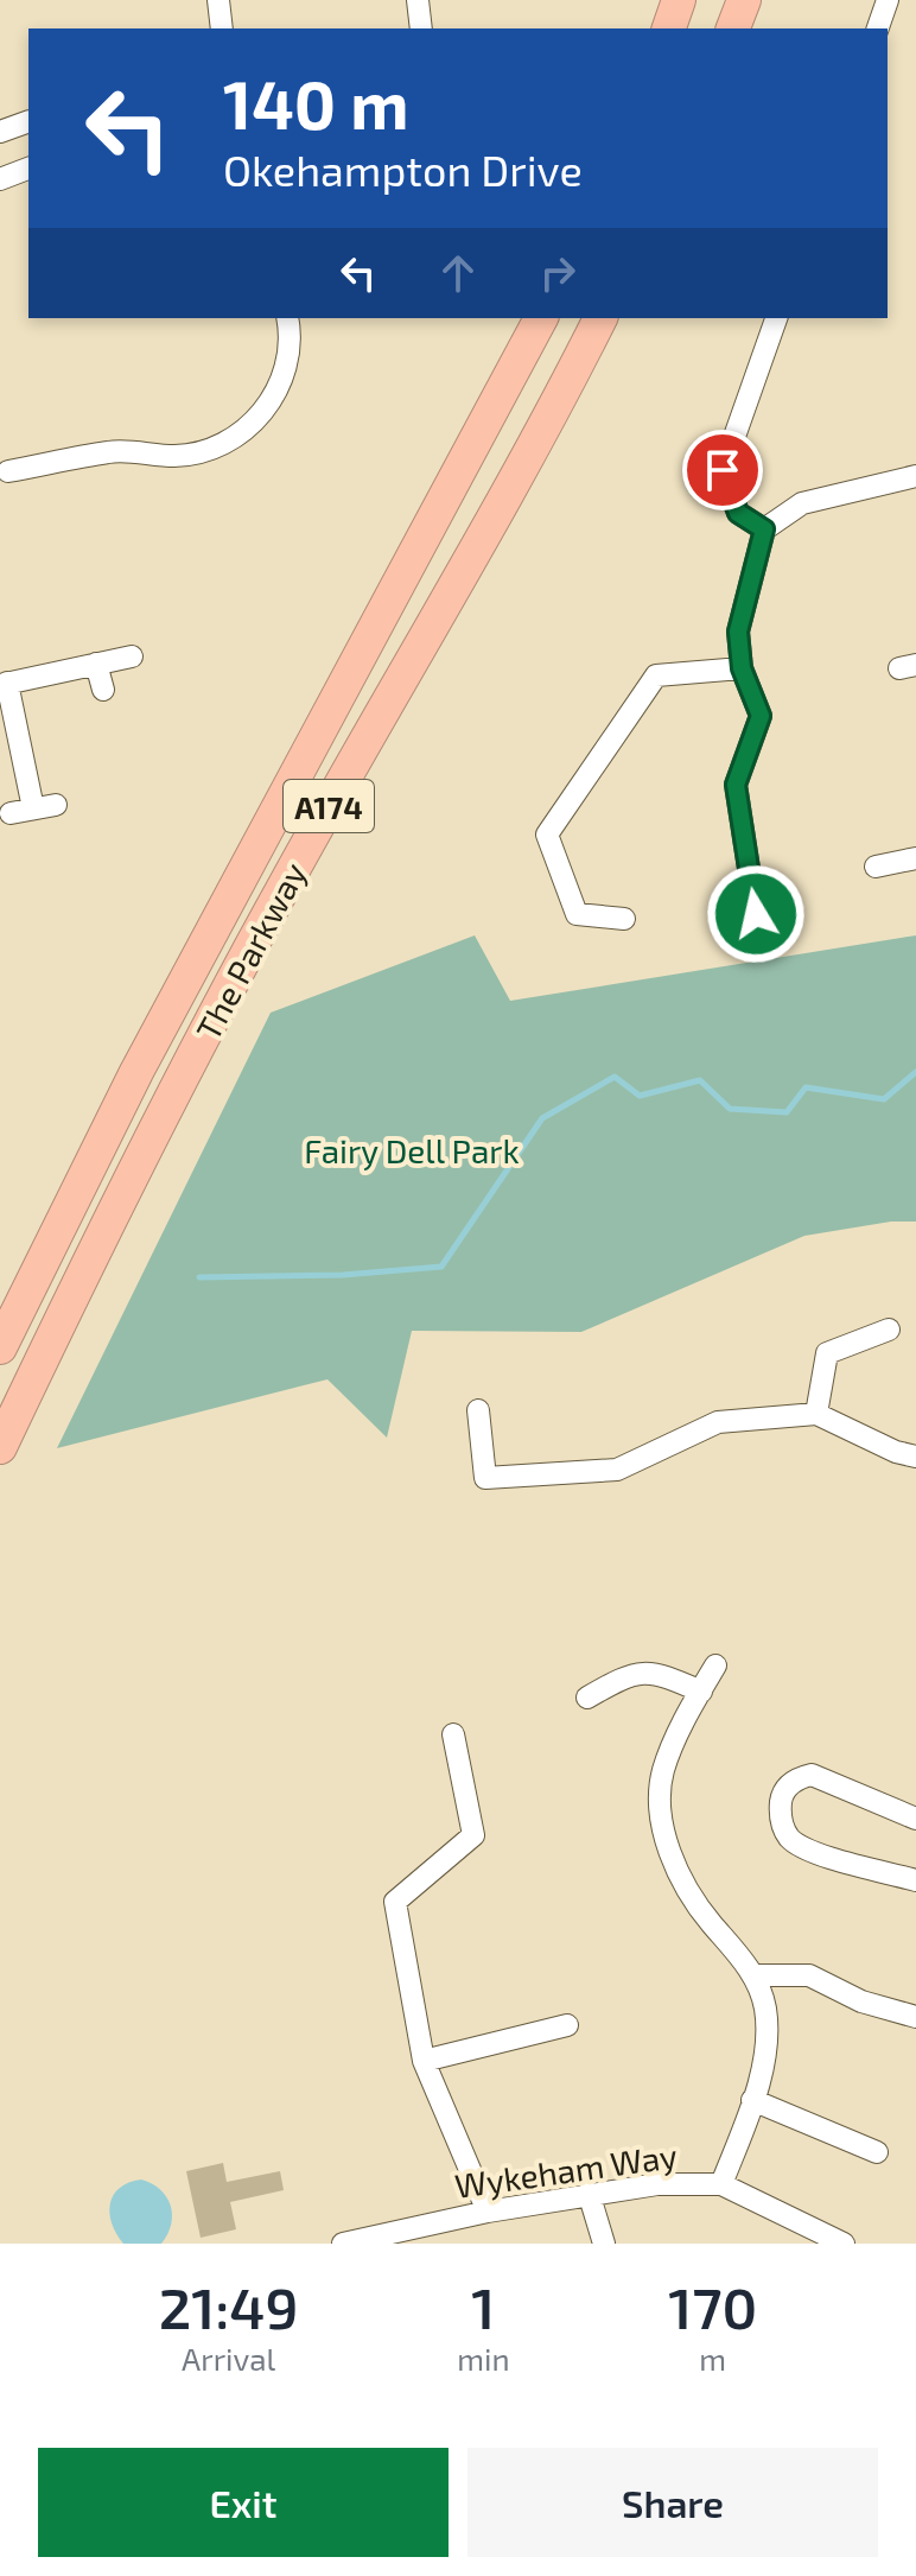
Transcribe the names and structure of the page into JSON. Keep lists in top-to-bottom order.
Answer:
{
  "streets": {
    "highway": ["A174", "The Parkway"],
    "street": ["Wykeham Way"]
  },
  "parks": ["Fairy Dell Park"],
  "page": {
    "turn": ["140 m", "Okehampton Drive"],
    "eta": [
      "21:49",
      "Arrival",
      "1",
      "min",
      "170",
      "m"
    ],
    "buttons": ["Exit", "Share"]
  }
}
